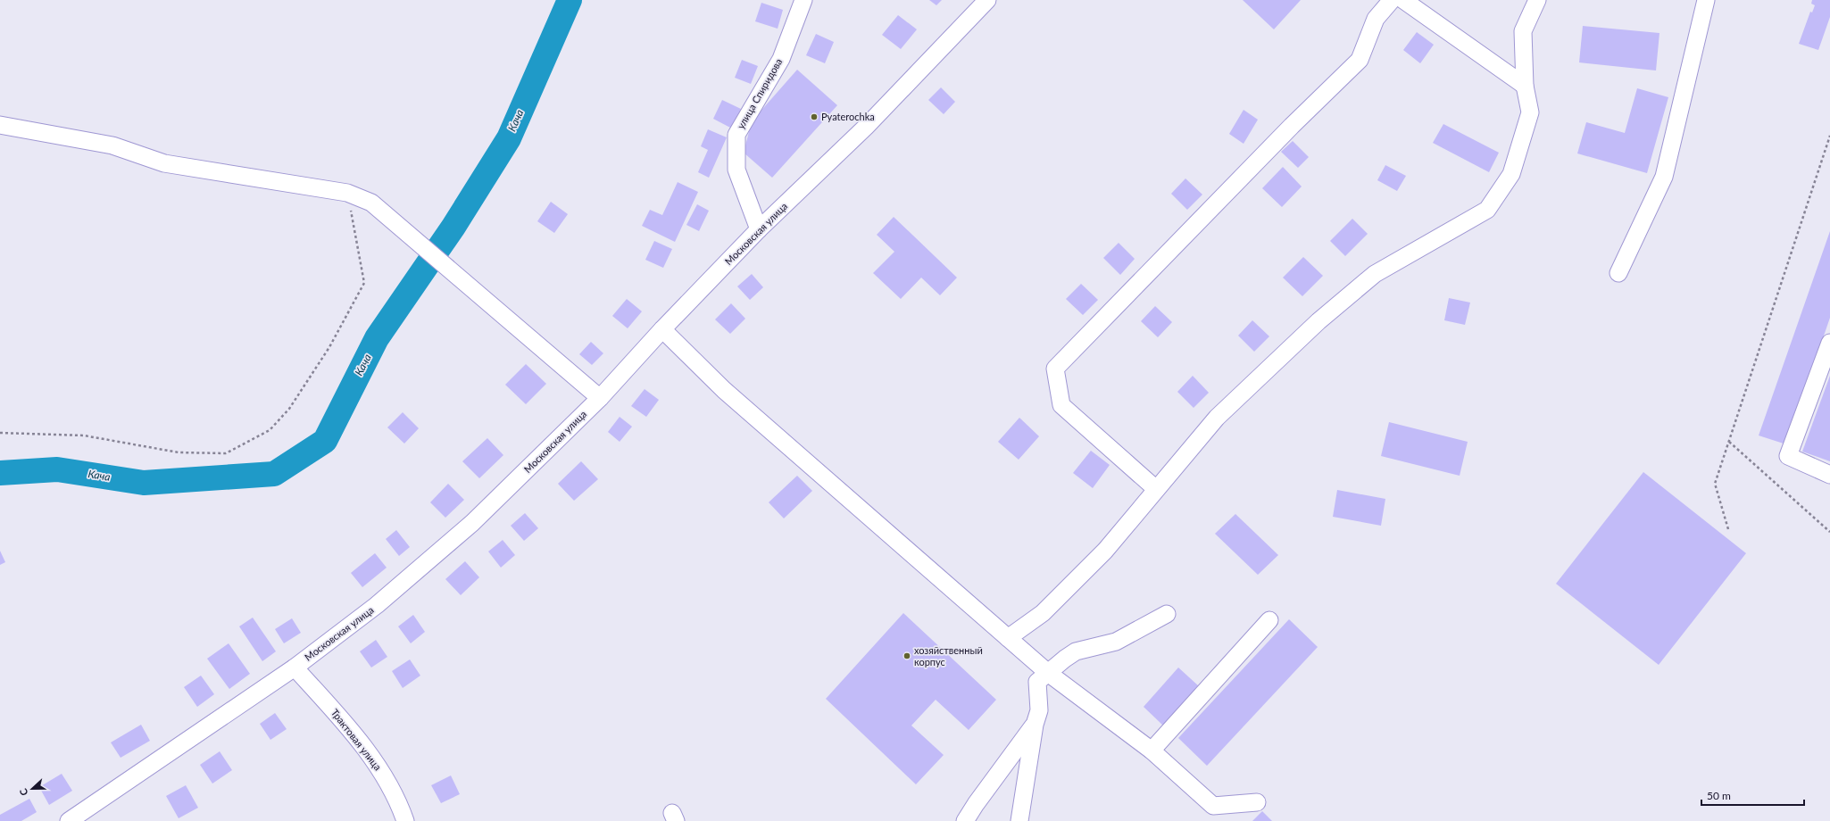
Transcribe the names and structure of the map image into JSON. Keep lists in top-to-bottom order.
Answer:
{
  "streets": {
    "street": ["улица Спиридова", "Московская улица", "Трактовая улица"]
  },
  "crossings": [
    ["улица Спиридова", "Московская улица"],
    ["Московская улица", "Трактовая улица"]
  ],
  "water": ["Кача"],
  "places": ["Pyaterochka", "хозяйственный корпус"],
  "scale_bar": "50 m",
  "north": "left"
}
